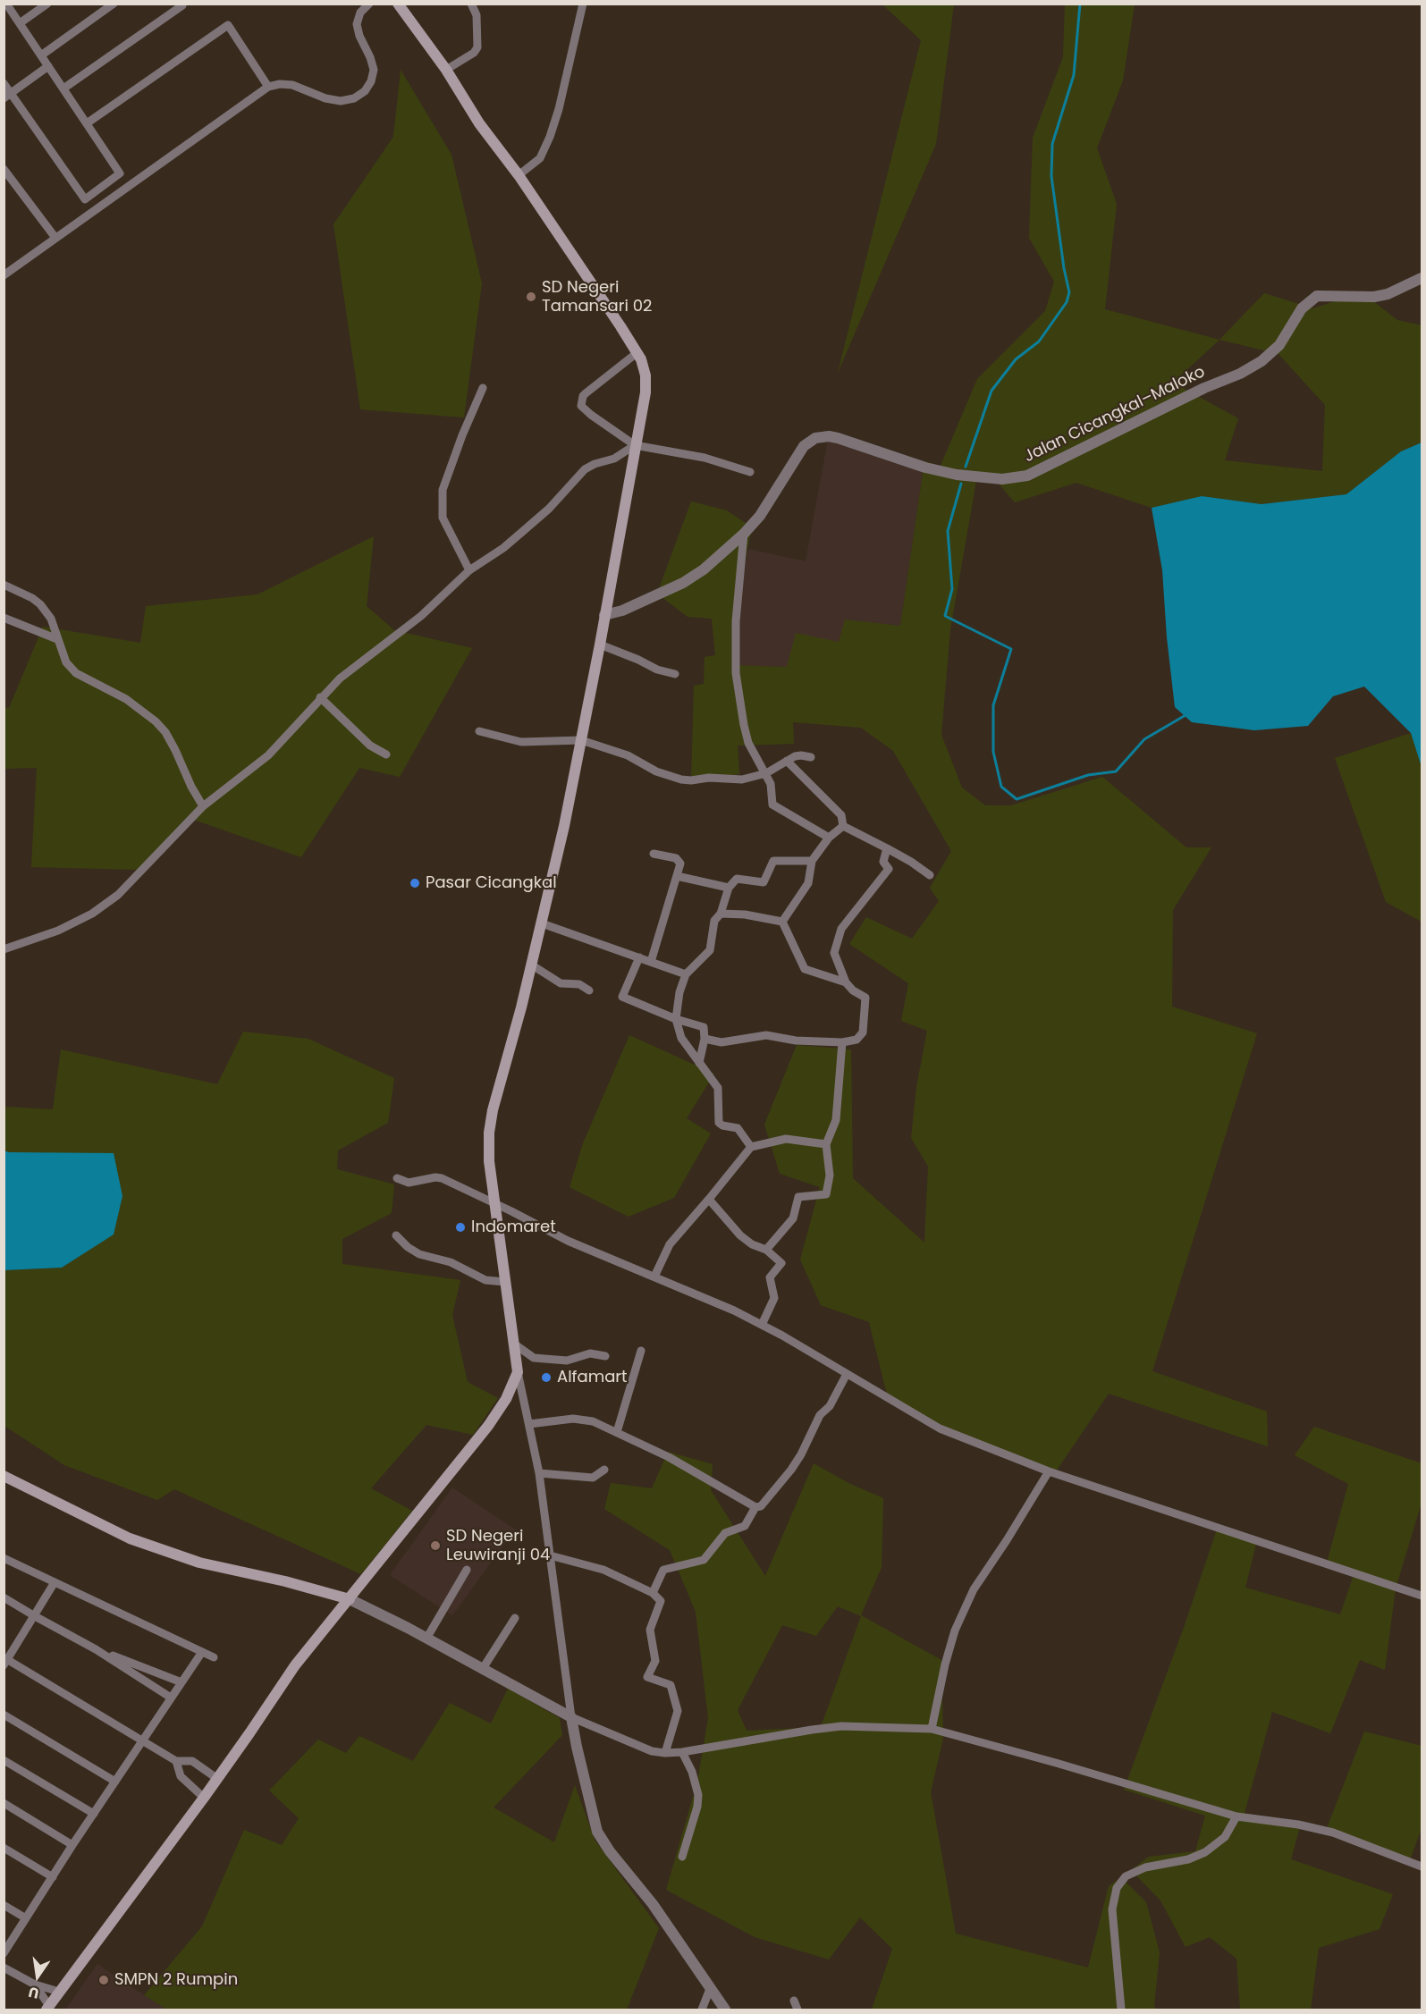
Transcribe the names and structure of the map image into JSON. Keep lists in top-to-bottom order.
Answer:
{
  "streets": {
    "street": ["Jalan Cicangkal–Maloko"]
  },
  "places": [
    "SD Negeri Tamansari 02",
    "Pasar Cicangkal",
    "Indomaret",
    "Alfamart",
    "SD Negeri Leuwiranji 04",
    "SMPN 2 Rumpin"
  ],
  "north": "bottom"
}
